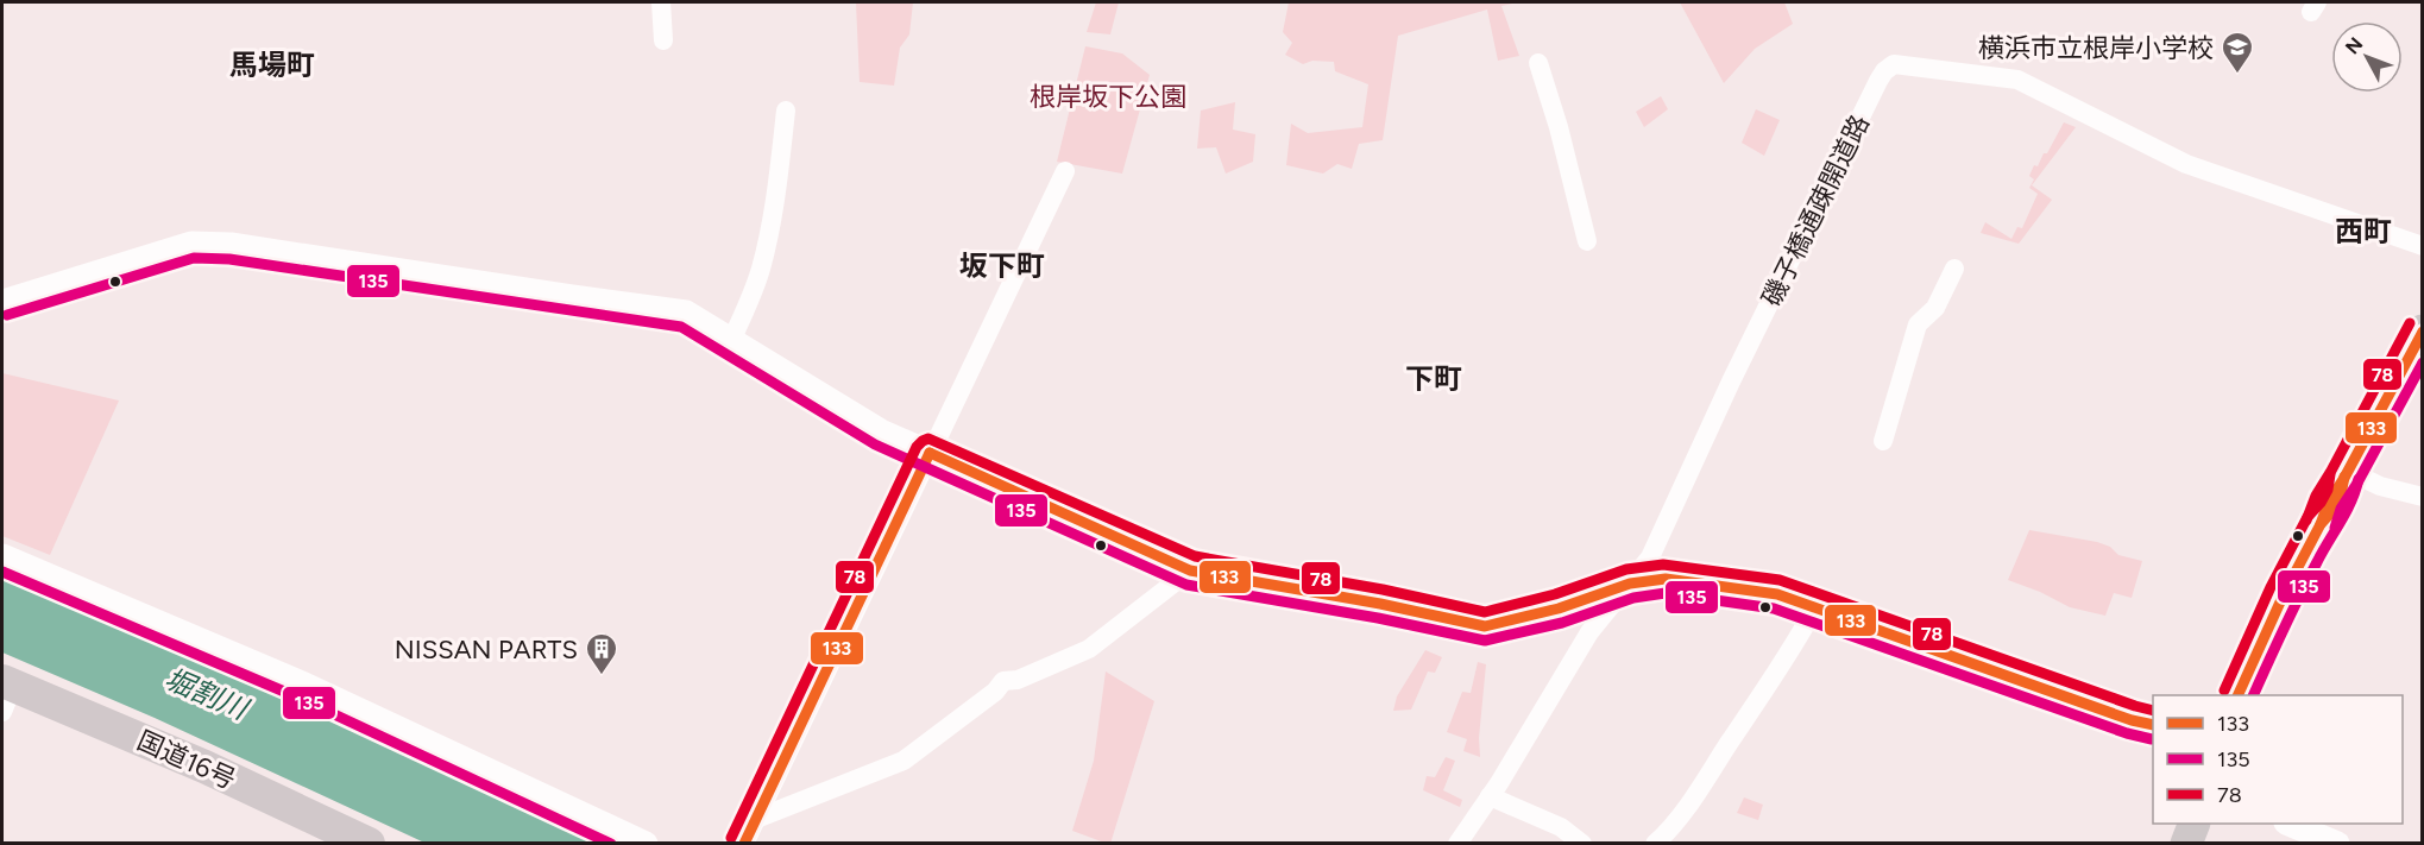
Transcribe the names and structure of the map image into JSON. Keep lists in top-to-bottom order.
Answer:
{
  "streets": {
    "highway": ["国道16号"],
    "street": ["磯子橋通疎開道路"]
  },
  "districts": [
    "馬場町",
    "西町",
    "坂下町",
    "下町"
  ],
  "water": ["堀割川"],
  "parks": ["根岸坂下公園"],
  "places": {
    "school or university": ["横浜市立根岸小学校"],
    "building": ["NISSAN PARTS"]
  },
  "lines": ["transit line 135", "transit line 78", "transit line 133"],
  "legend": ["133", "135", "78"],
  "north": "top left"
}
